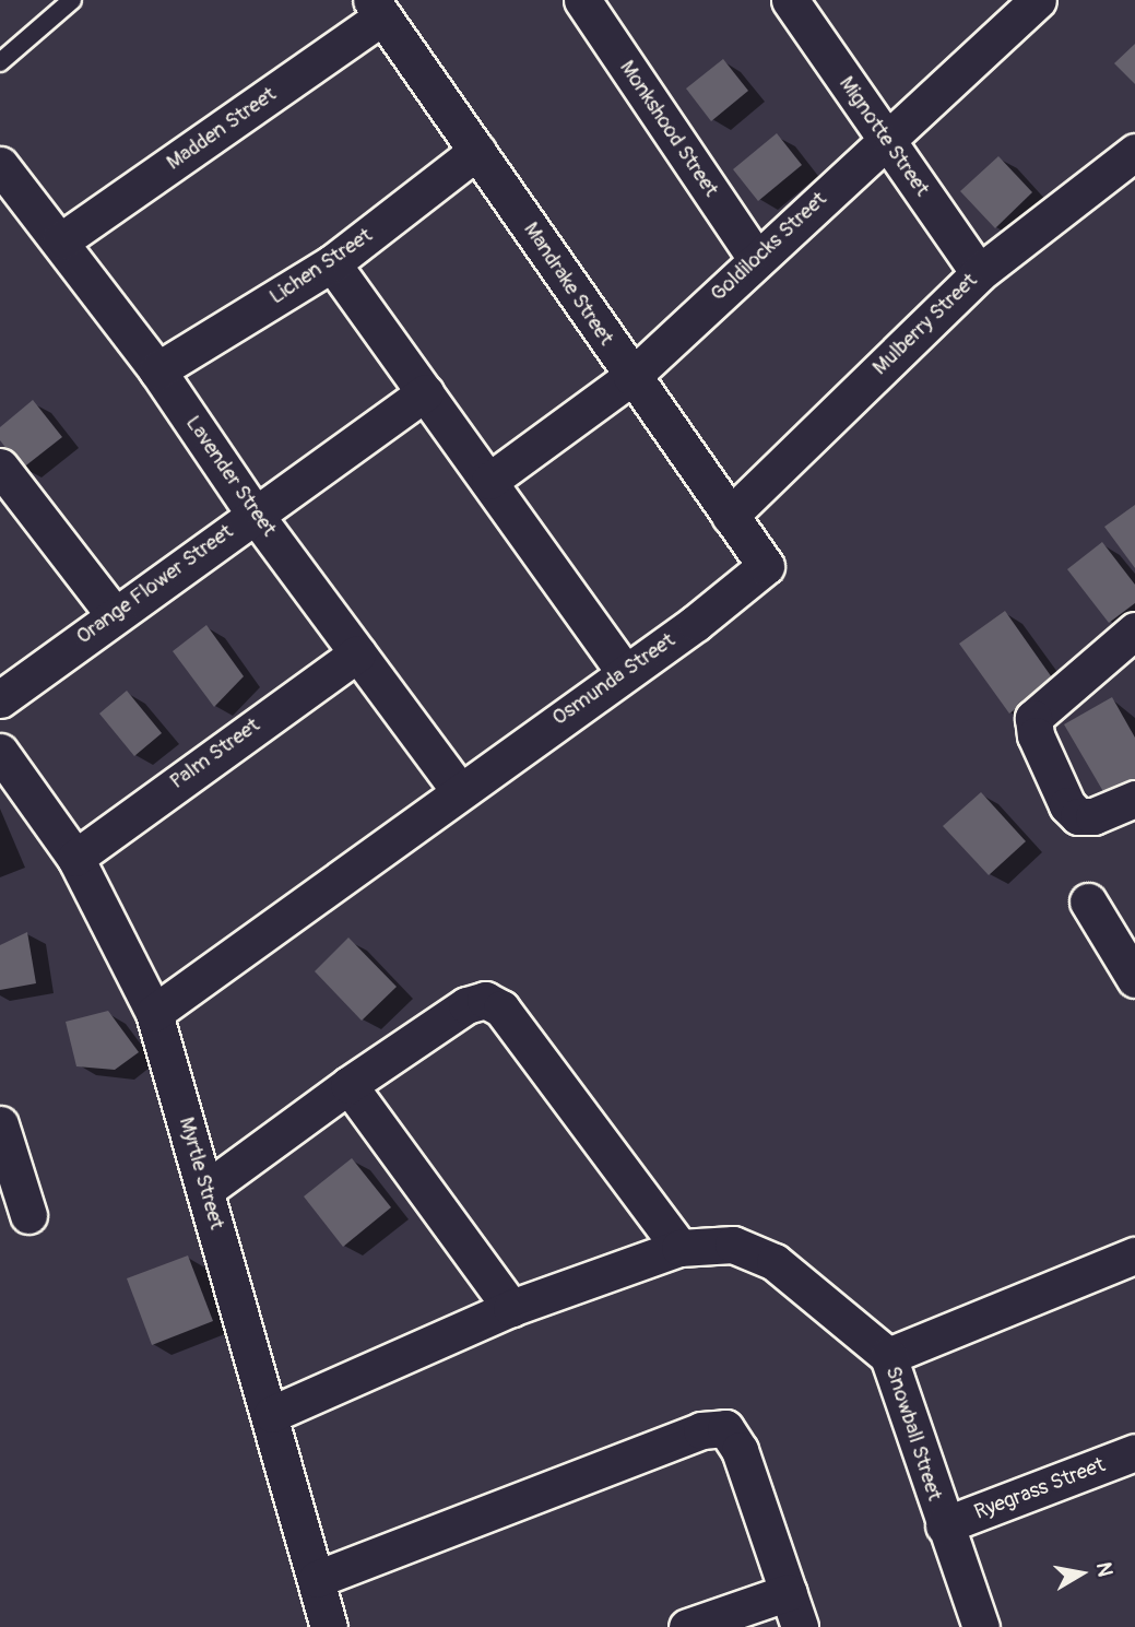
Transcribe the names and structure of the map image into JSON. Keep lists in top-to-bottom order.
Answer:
{
  "streets": {
    "street": [
      "Madden Street",
      "Monkshood Street",
      "Mignotte Street",
      "Goldilocks Street",
      "Lichen Street",
      "Mandrake Street",
      "Mulberry Street",
      "Lavender Street",
      "Orange Flower Street",
      "Osmunda Street",
      "Palm Street",
      "Myrtle Street",
      "Snowball Street",
      "Ryegrass Street"
    ]
  },
  "crossings": [
    ["Madden Street", "Mandrake Street"],
    ["Madden Street", "Lavender Street"],
    ["Monkshood Street", "Goldilocks Street"],
    ["Mignotte Street", "Goldilocks Street"],
    ["Mignotte Street", "Mulberry Street"],
    ["Goldilocks Street", "Mandrake Street"],
    ["Lichen Street", "Mandrake Street"],
    ["Lichen Street", "Lavender Street"],
    ["Mandrake Street", "Mulberry Street"],
    ["Mandrake Street", "Osmunda Street"],
    ["Lavender Street", "Orange Flower Street"],
    ["Lavender Street", "Osmunda Street"],
    ["Lavender Street", "Palm Street"],
    ["Osmunda Street", "Myrtle Street"],
    ["Palm Street", "Myrtle Street"],
    ["Snowball Street", "Ryegrass Street"]
  ],
  "north": "right"
}
